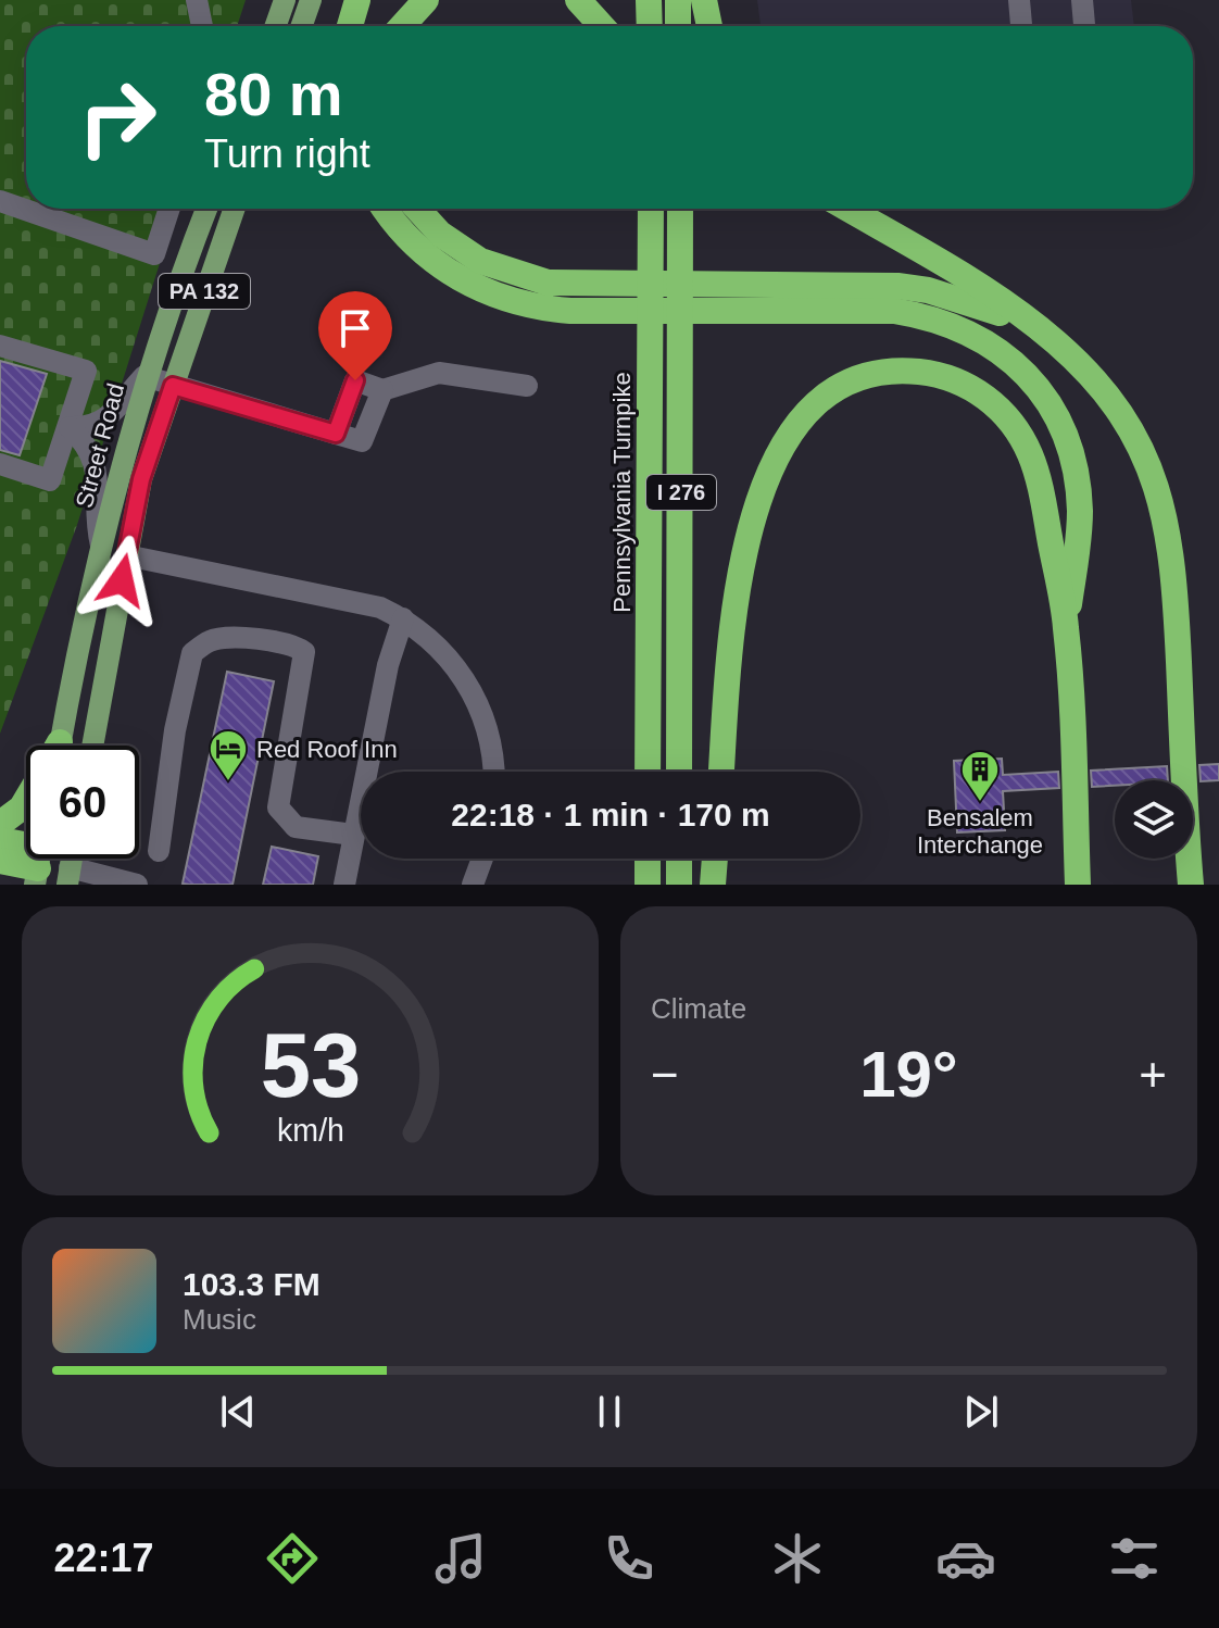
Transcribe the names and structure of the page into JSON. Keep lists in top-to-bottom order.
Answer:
{
  "streets": {
    "highway": ["Pennsylvania Turnpike", "I 276"],
    "main road": ["PA 132", "Street Road"]
  },
  "places": {
    "hotel": ["Red Roof Inn"],
    "building": ["Bensalem Interchange"]
  },
  "page": {
    "turn": ["80 m", "Turn right"],
    "limit": "60",
    "trip": "22:18 · 1 min · 170 m",
    "tile": "Climate",
    "heat": ["−", "19°", "+"],
    "song": ["103.3 FM", "Music"],
    "tabs": "22:17",
    "gauge": ["53", "km/h"]
  }
}
